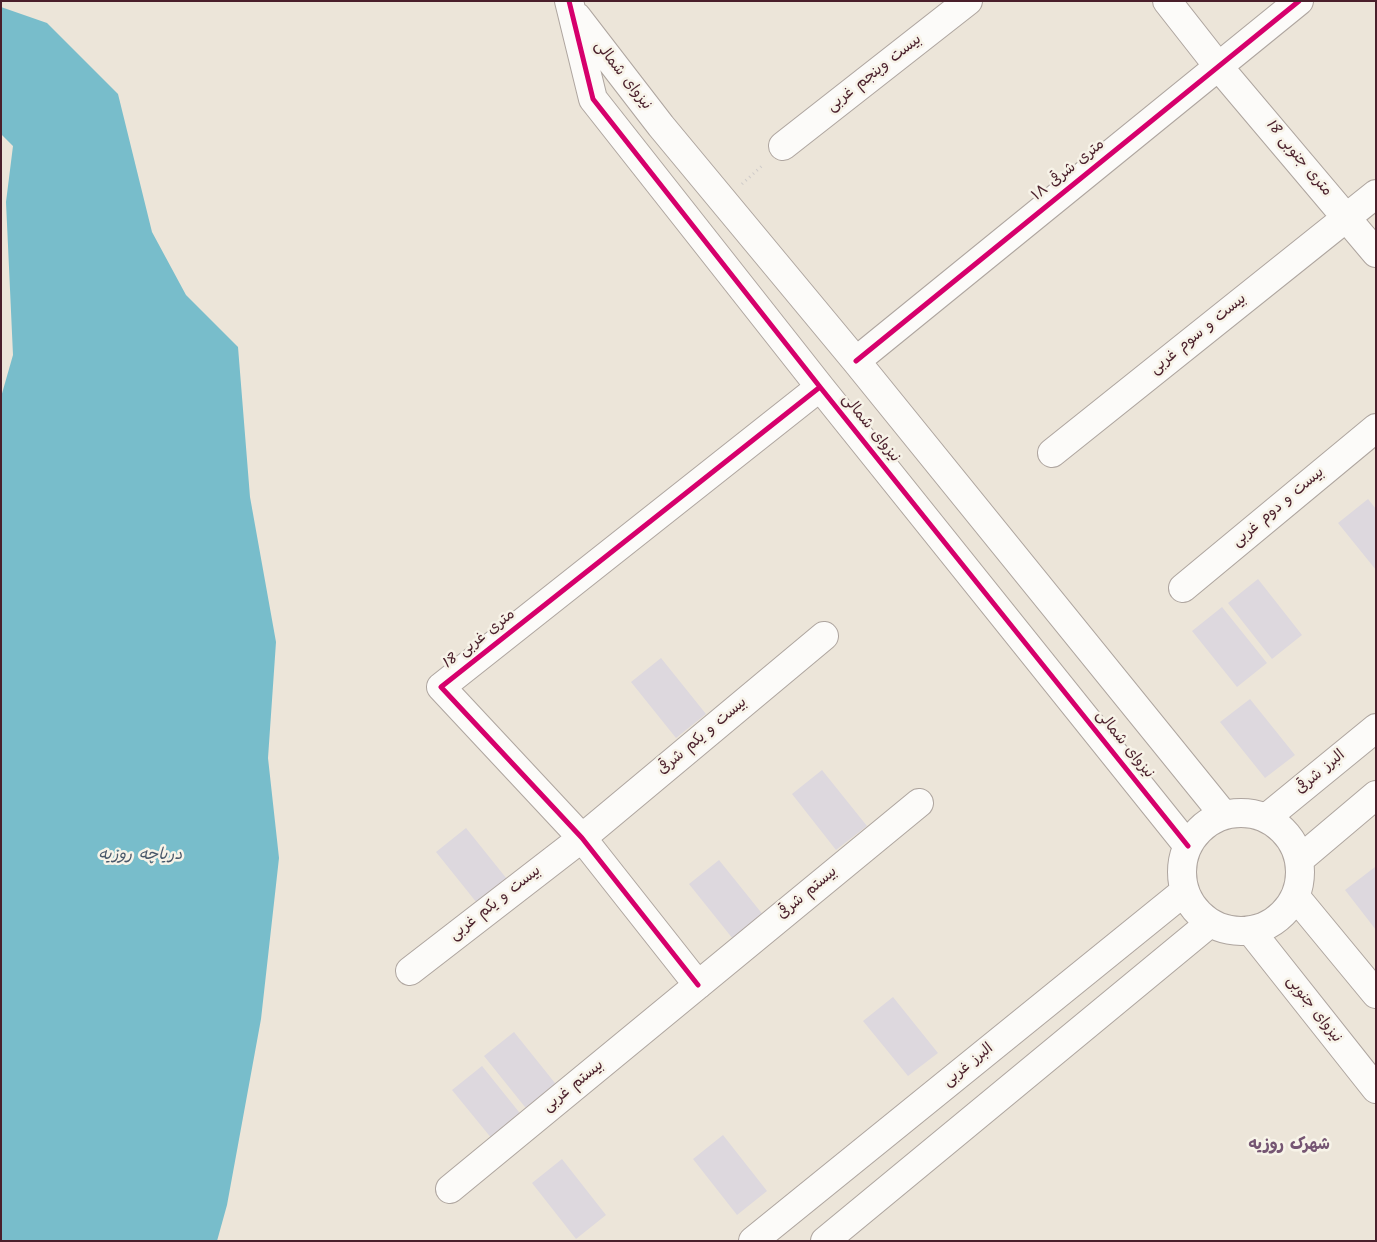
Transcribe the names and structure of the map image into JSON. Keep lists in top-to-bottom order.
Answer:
{
  "streets": {
    "street": [
      "بیست وپنجم غربی",
      "نیزوای شمالی",
      "18 متری جنوبی",
      "۱۸ متری شرقی",
      "بیست و سوم غربی",
      "بیست و دوم غربی",
      "18 متری غربی",
      "بیست و یکم شرقی",
      "البرز شرقی",
      "بیستم شرقی",
      "بیست و یکم غربی",
      "نیزوای جنوبی",
      "البرز غربی",
      "بیستم غربی"
    ]
  },
  "crossings": [
    ["نیزوای شمالی", "۱۸ متری شرقی"],
    ["نیزوای شمالی", "18 متری غربی"],
    ["نیزوای شمالی", "البرز شرقی"],
    ["نیزوای شمالی", "نیزوای جنوبی"],
    ["نیزوای شمالی", "البرز غربی"],
    ["18 متری جنوبی", "۱۸ متری شرقی"],
    ["18 متری جنوبی", "بیست و سوم غربی"],
    ["18 متری غربی", "بیست و یکم شرقی"],
    ["18 متری غربی", "بیستم شرقی"],
    ["18 متری غربی", "بیست و یکم غربی"],
    ["18 متری غربی", "بیستم غربی"],
    ["بیست و یکم شرقی", "بیست و یکم غربی"],
    ["البرز شرقی", "نیزوای جنوبی"],
    ["البرز شرقی", "البرز غربی"],
    ["بیستم شرقی", "بیستم غربی"],
    ["نیزوای جنوبی", "البرز غربی"]
  ],
  "districts": ["شهرک روزیه"],
  "water": ["دریاچه روزیه"]
}
